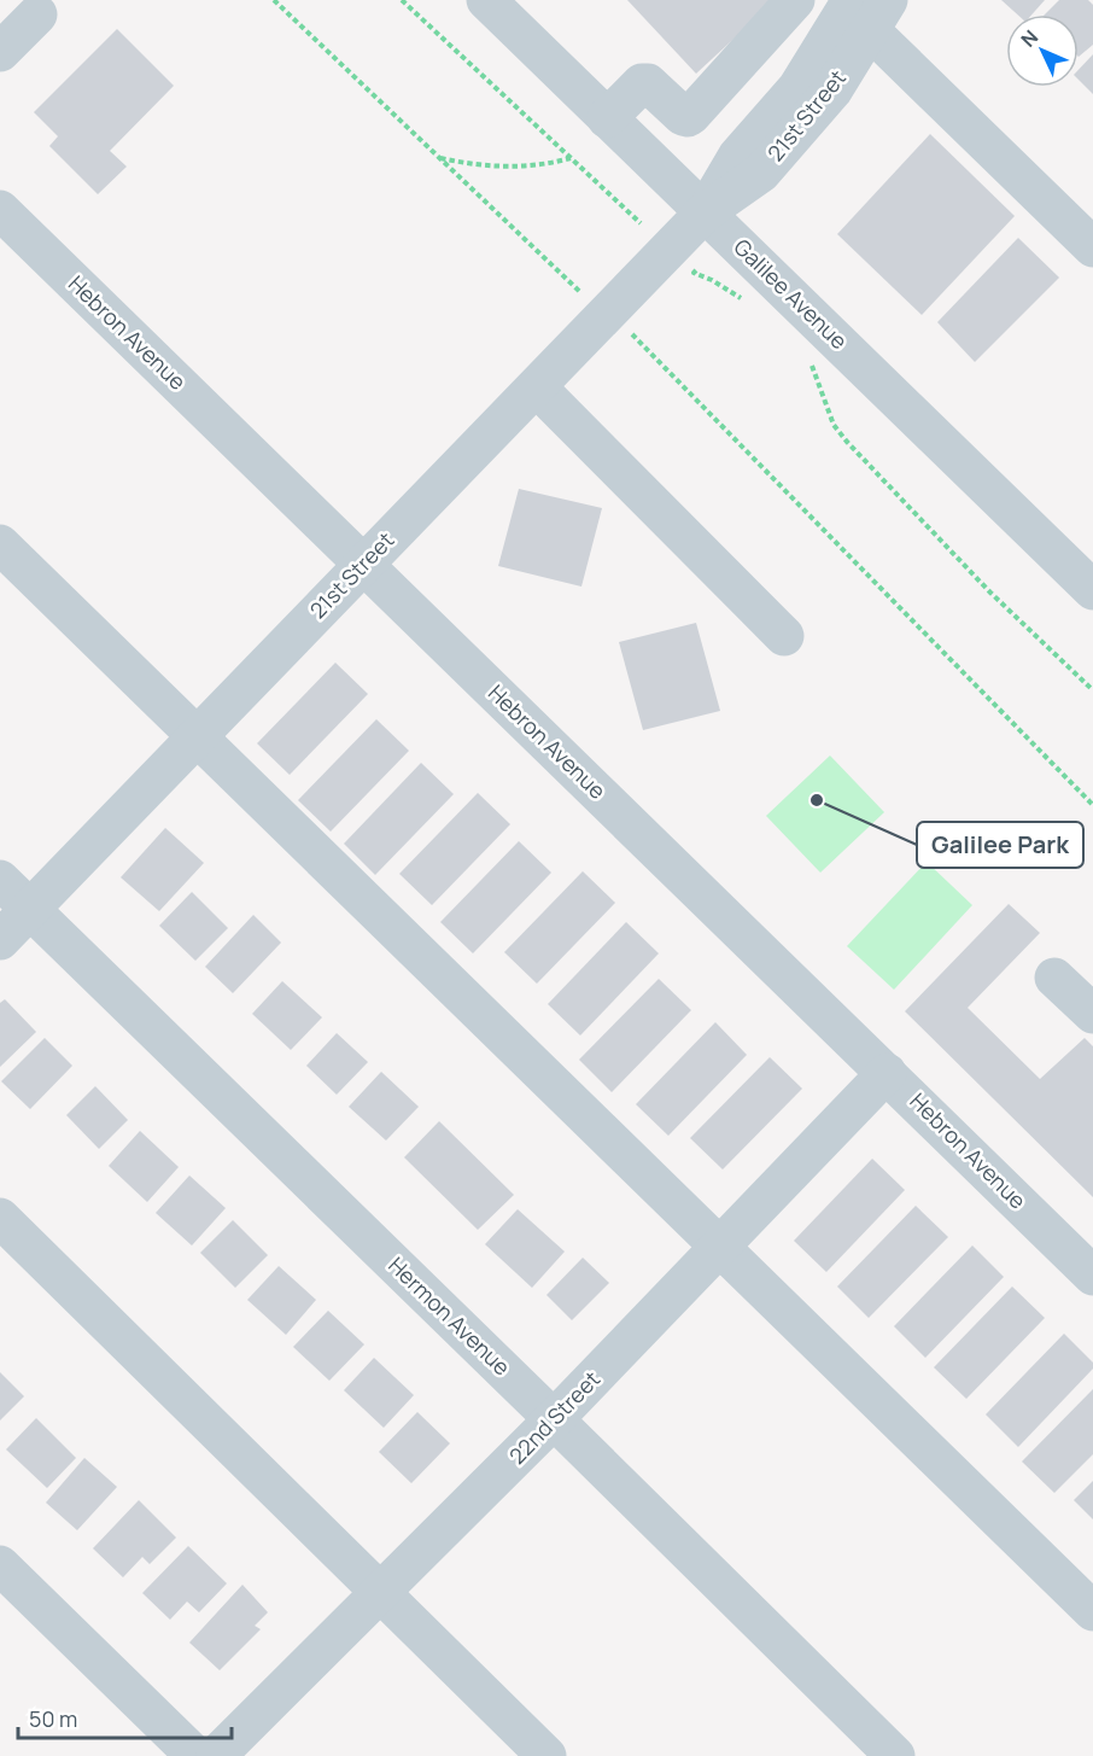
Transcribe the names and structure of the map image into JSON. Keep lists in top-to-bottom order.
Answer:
{
  "streets": {
    "street": [
      "21st Street",
      "Galilee Avenue",
      "Hebron Avenue",
      "Hermon Avenue",
      "22nd Street"
    ]
  },
  "crossings": [
    ["21st Street", "Galilee Avenue"],
    ["21st Street", "Hebron Avenue"],
    ["21st Street", "Hermon Avenue"],
    ["Hebron Avenue", "22nd Street"],
    ["Hermon Avenue", "22nd Street"]
  ],
  "places": ["Galilee Park"],
  "scale_bar": "50 m",
  "north": "top left"
}
